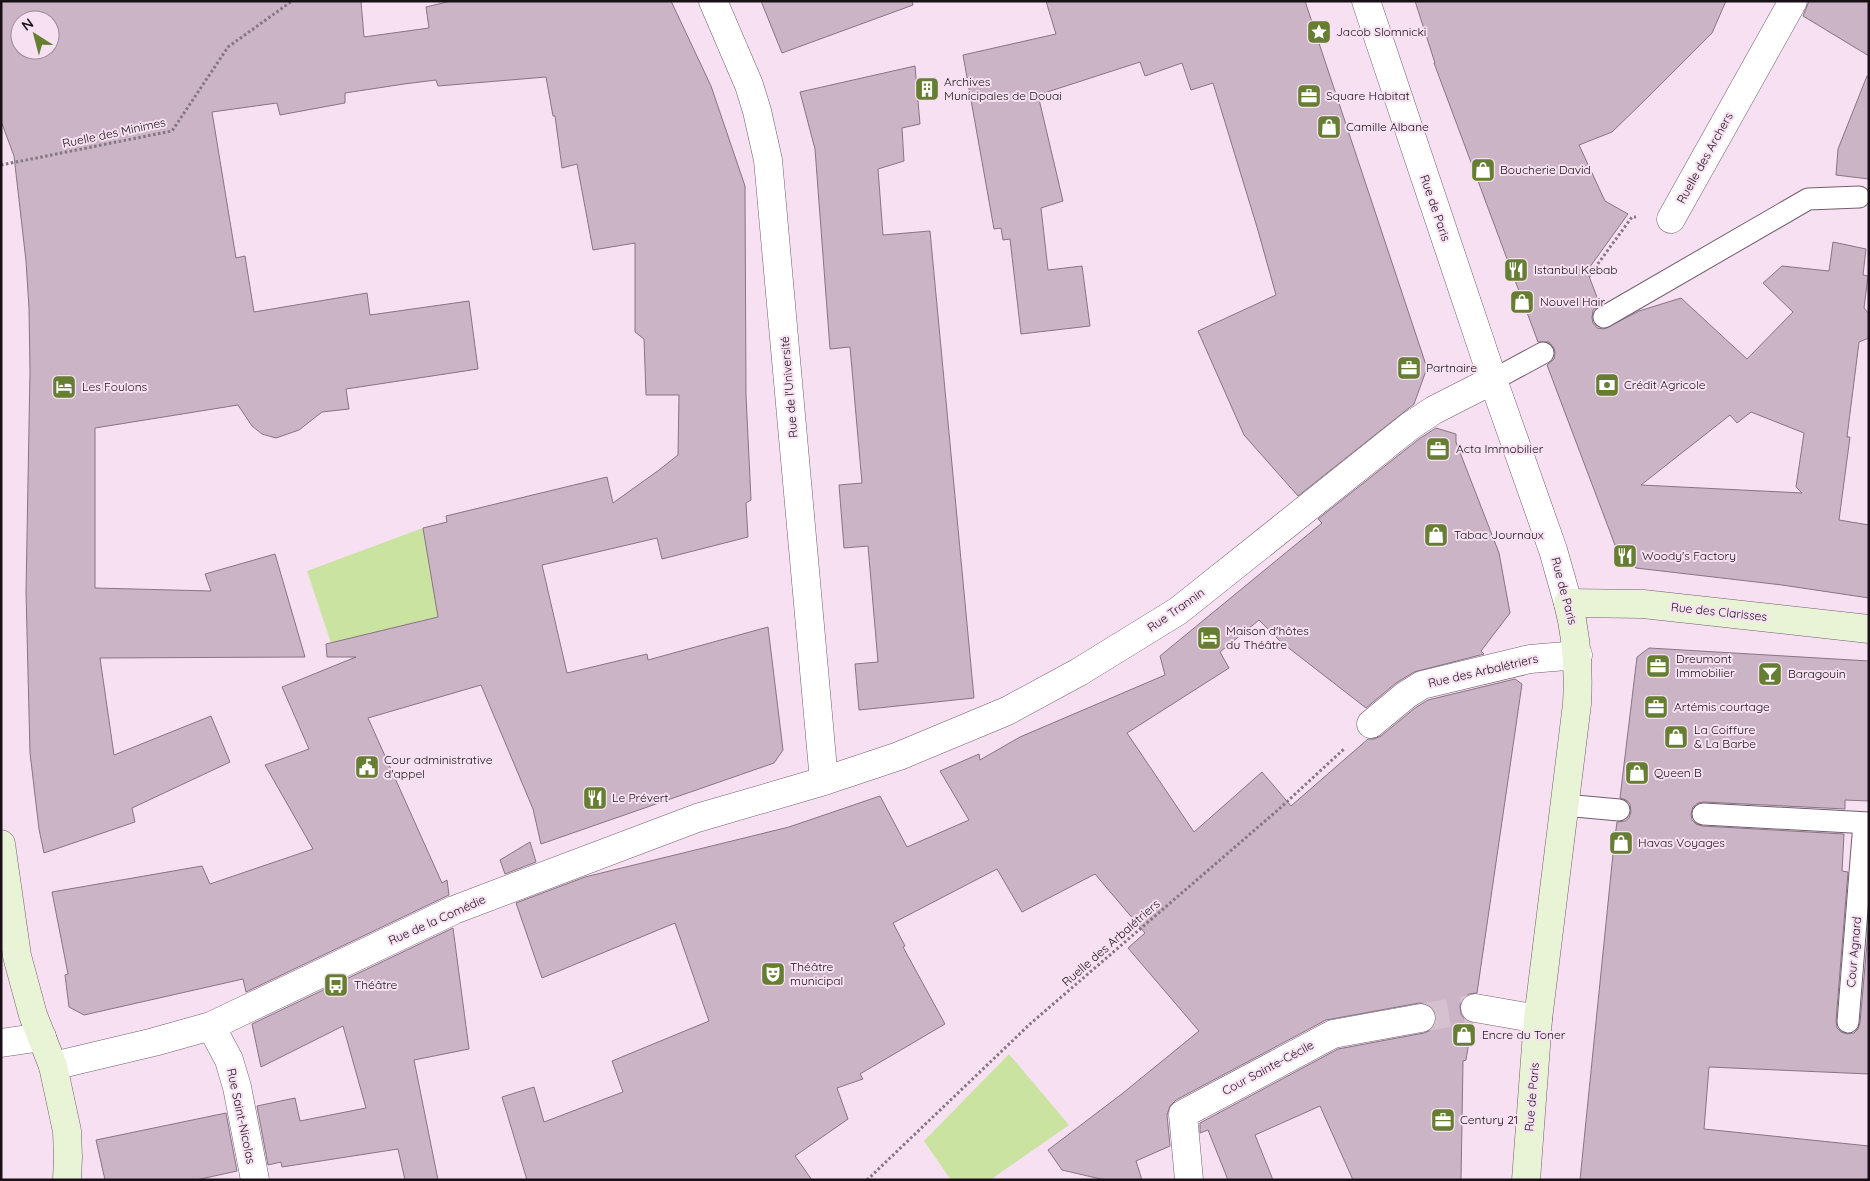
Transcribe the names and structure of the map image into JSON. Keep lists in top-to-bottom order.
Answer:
{
  "streets": {
    "street": [
      "Ruelle des Archers",
      "Rue de Paris",
      "Rue de l'Université",
      "Rue Trannin",
      "Rue des Clarisses",
      "Rue des Arbalétriers",
      "Rue de la Comédie",
      "Cour Sainte-Cécile",
      "Rue Saint-Nicolas"
    ],
    "lane": ["Cour Agnard"],
    "path": ["Ruelle des Minimes", "Ruelle des Arbalétriers"]
  },
  "crossings": [
    ["Rue de Paris", "Rue Trannin"],
    ["Rue de Paris", "Rue des Clarisses"],
    ["Rue de Paris", "Rue des Arbalétriers"],
    ["Rue de l'Université", "Rue Trannin"],
    ["Rue de l'Université", "Rue de la Comédie"],
    ["Rue Trannin", "Rue de la Comédie"],
    ["Rue des Arbalétriers", "Ruelle des Arbalétriers"],
    ["Rue de la Comédie", "Rue Saint-Nicolas"]
  ],
  "places": {
    "place": ["Jacob Slomnicki"],
    "building": ["Archives Municipales de Douai"],
    "office": [
      "Square Habitat",
      "Partnaire",
      "Acta Immobilier",
      "Dreumont Immobilier",
      "Artémis courtage",
      "Century 21"
    ],
    "shop": [
      "Camille Albane",
      "Boucherie David",
      "Nouvel Hair",
      "Tabac Journaux",
      "La Coiffure & La Barbe",
      "Queen B",
      "Havas Voyages",
      "Encre du Toner"
    ],
    "restaurant": ["Istanbul Kebab", "Woody's Factory", "Le Prévert"],
    "bank": ["Crédit Agricole"],
    "hotel": ["Les Foulons", "Maison d'hôtes du Théâtre"],
    "bar": ["Baragouin"],
    "public building": ["Cour administrative d'appel"],
    "theatre": ["Théâtre municipal"],
    "bus stop": ["Théâtre"]
  },
  "north": "top left"
}
